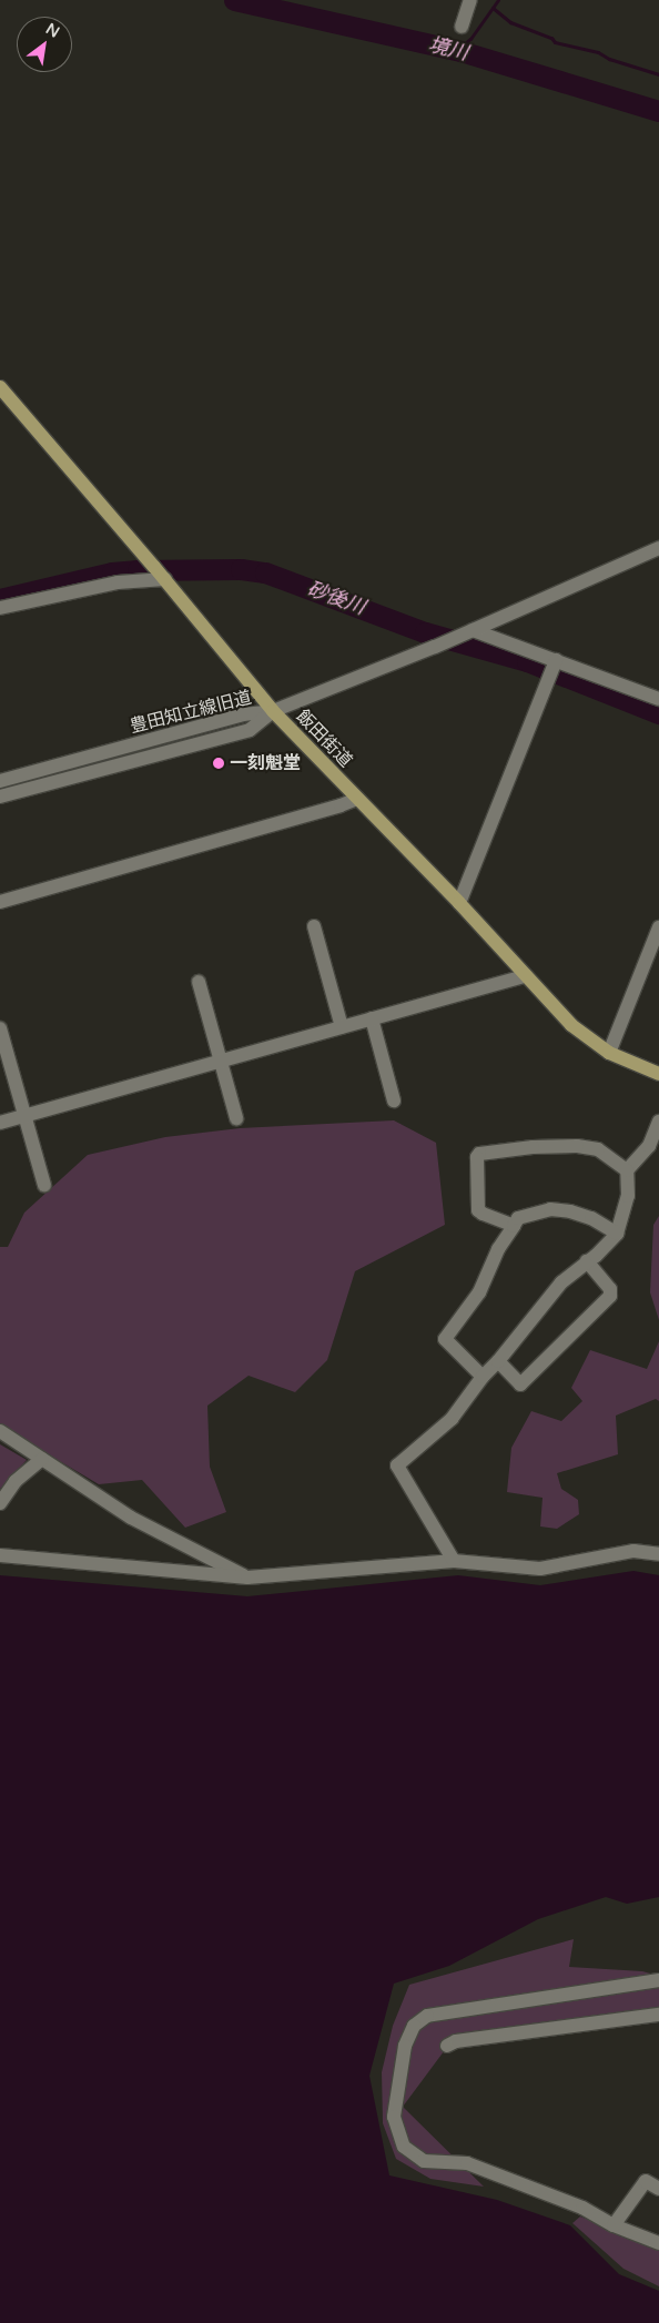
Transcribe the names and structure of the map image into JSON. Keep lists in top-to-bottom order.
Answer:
{
  "streets": {
    "main road": ["飯田街道"],
    "street": ["豊田知立線旧道"]
  },
  "crossings": [
    ["豊田知立線旧道", "飯田街道"]
  ],
  "water": ["境川", "砂後川"],
  "places": ["一刻魁堂"],
  "north": "top right"
}
